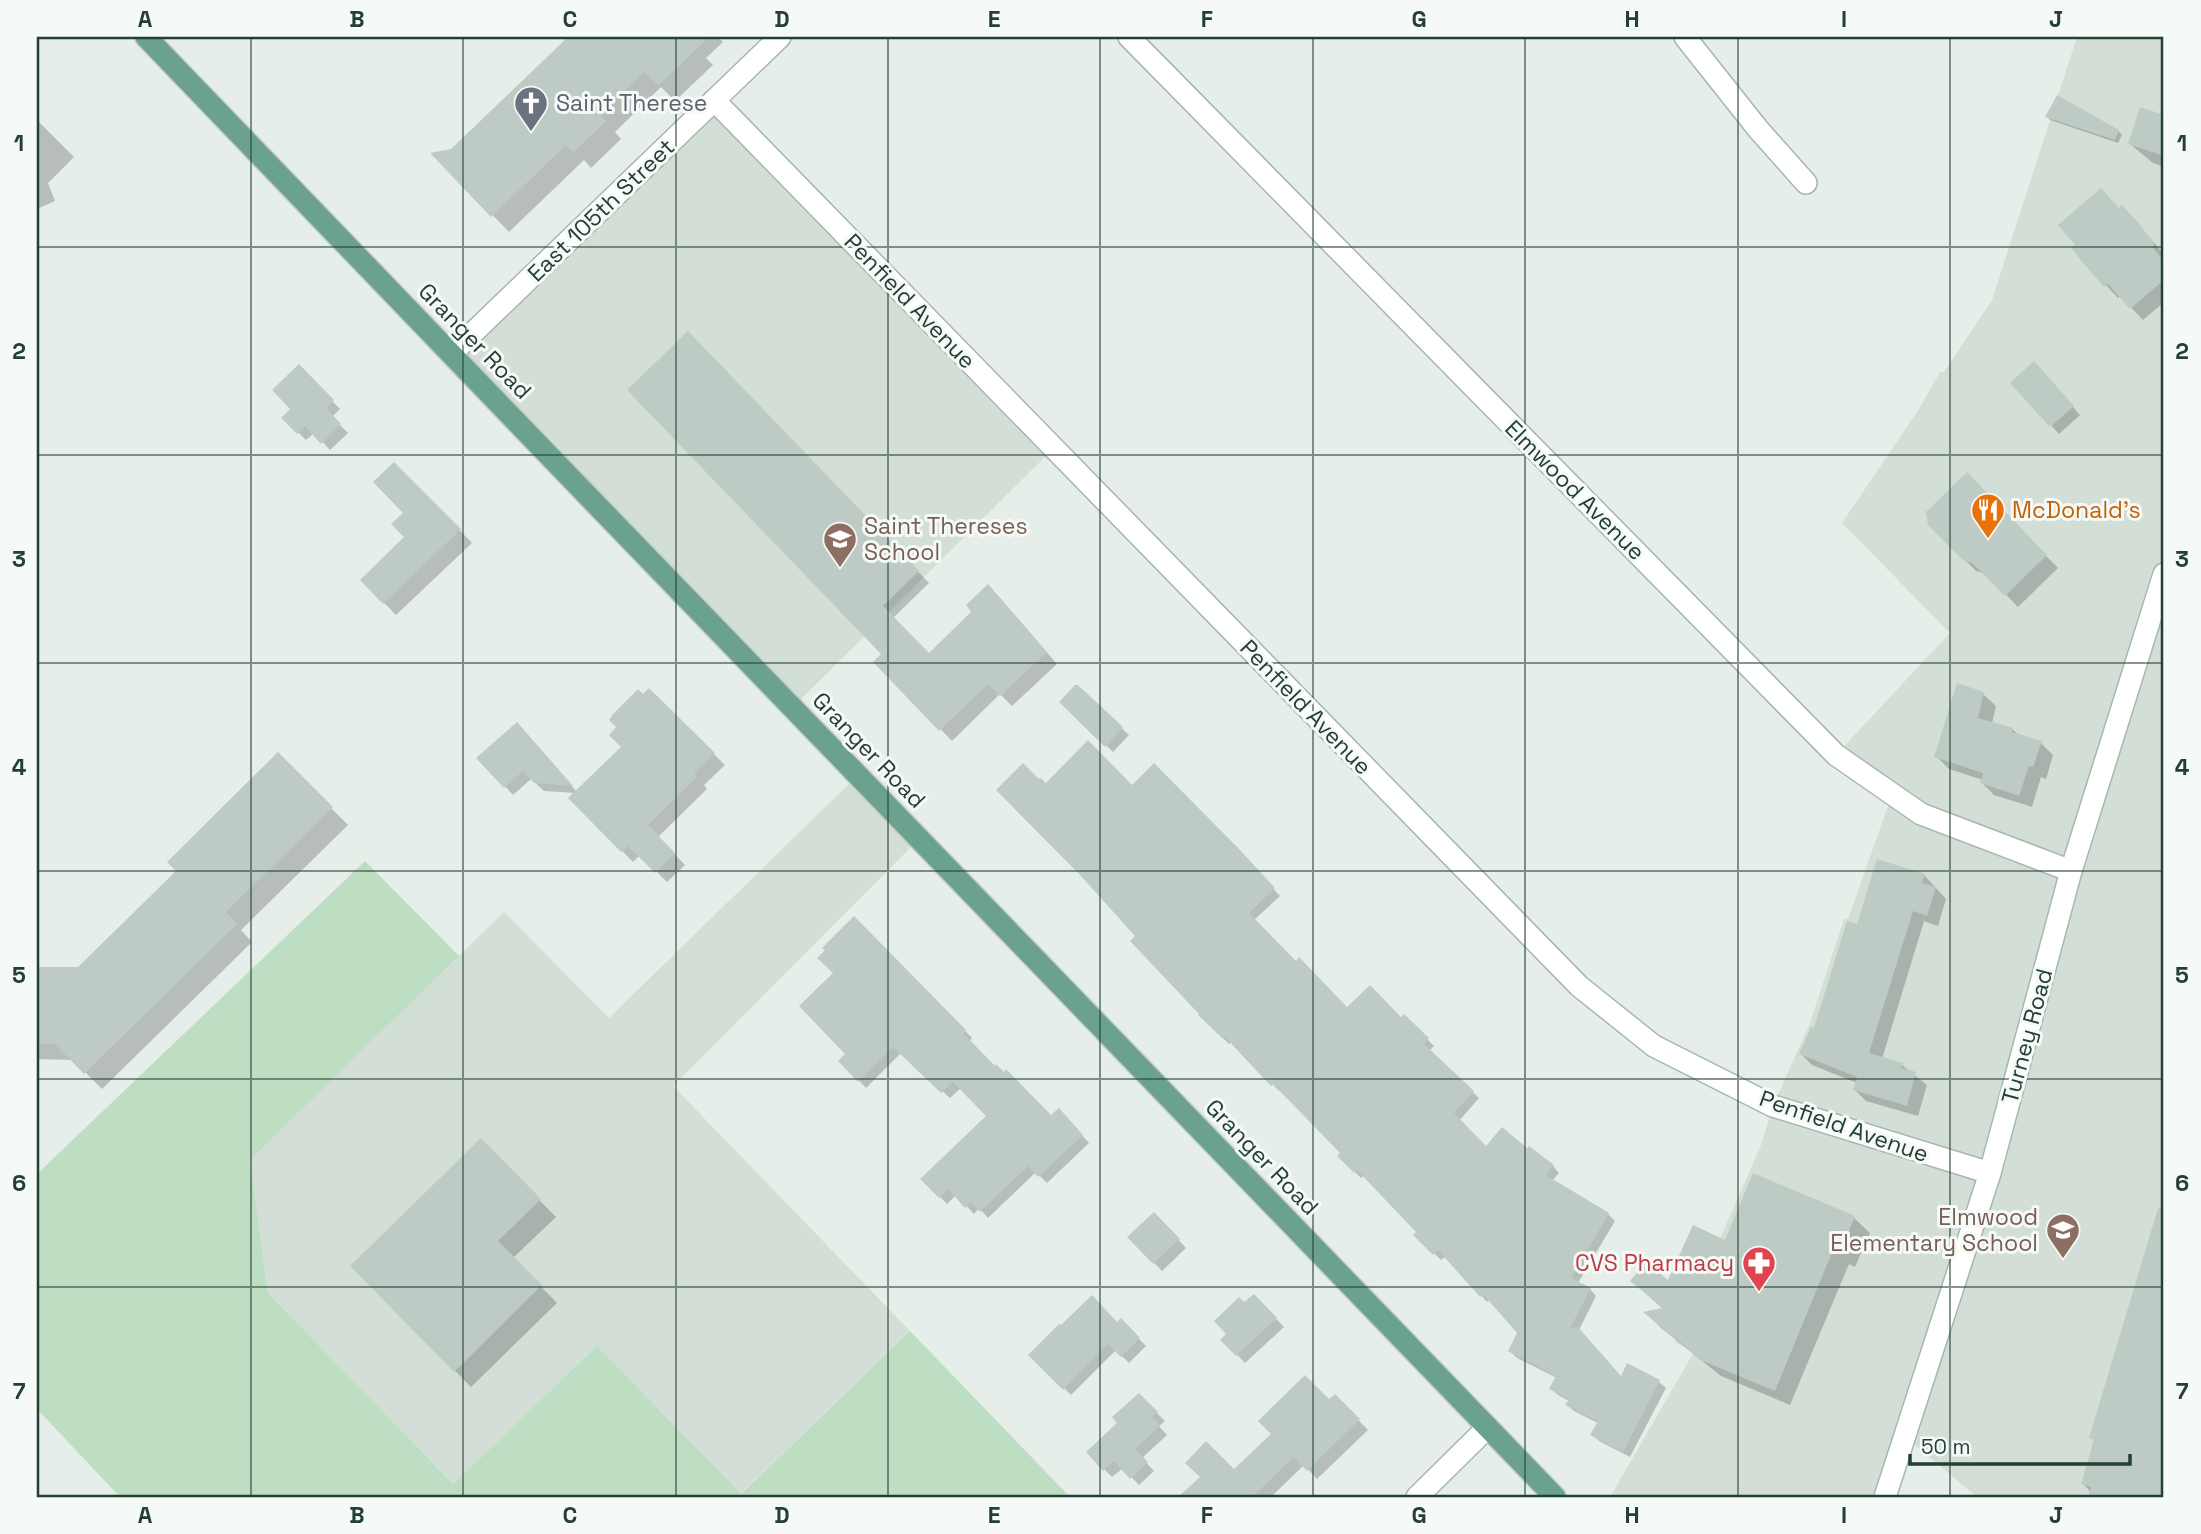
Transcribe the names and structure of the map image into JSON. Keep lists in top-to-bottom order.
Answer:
{
  "streets": {
    "main road": ["Granger Road"],
    "street": [
      "East 105th Street",
      "Penfield Avenue",
      "Elmwood Avenue",
      "Turney Road"
    ]
  },
  "crossings": [
    ["East 105th Street", "Penfield Avenue"],
    ["East 105th Street", "Granger Road"],
    ["Penfield Avenue", "Turney Road"],
    ["Elmwood Avenue", "Turney Road"]
  ],
  "places": {
    "church": ["Saint Therese"],
    "restaurant": ["McDonald's"],
    "school or university": ["Saint Thereses School", "Elmwood Elementary School"],
    "pharmacy": ["CVS Pharmacy"]
  },
  "scale_bar": "50 m",
  "grid": {
    "columns": [
      "A",
      "B",
      "C",
      "D",
      "E",
      "F",
      "G",
      "H",
      "I",
      "J"
    ],
    "rows": [
      "1",
      "2",
      "3",
      "4",
      "5",
      "6",
      "7"
    ]
  }
}
